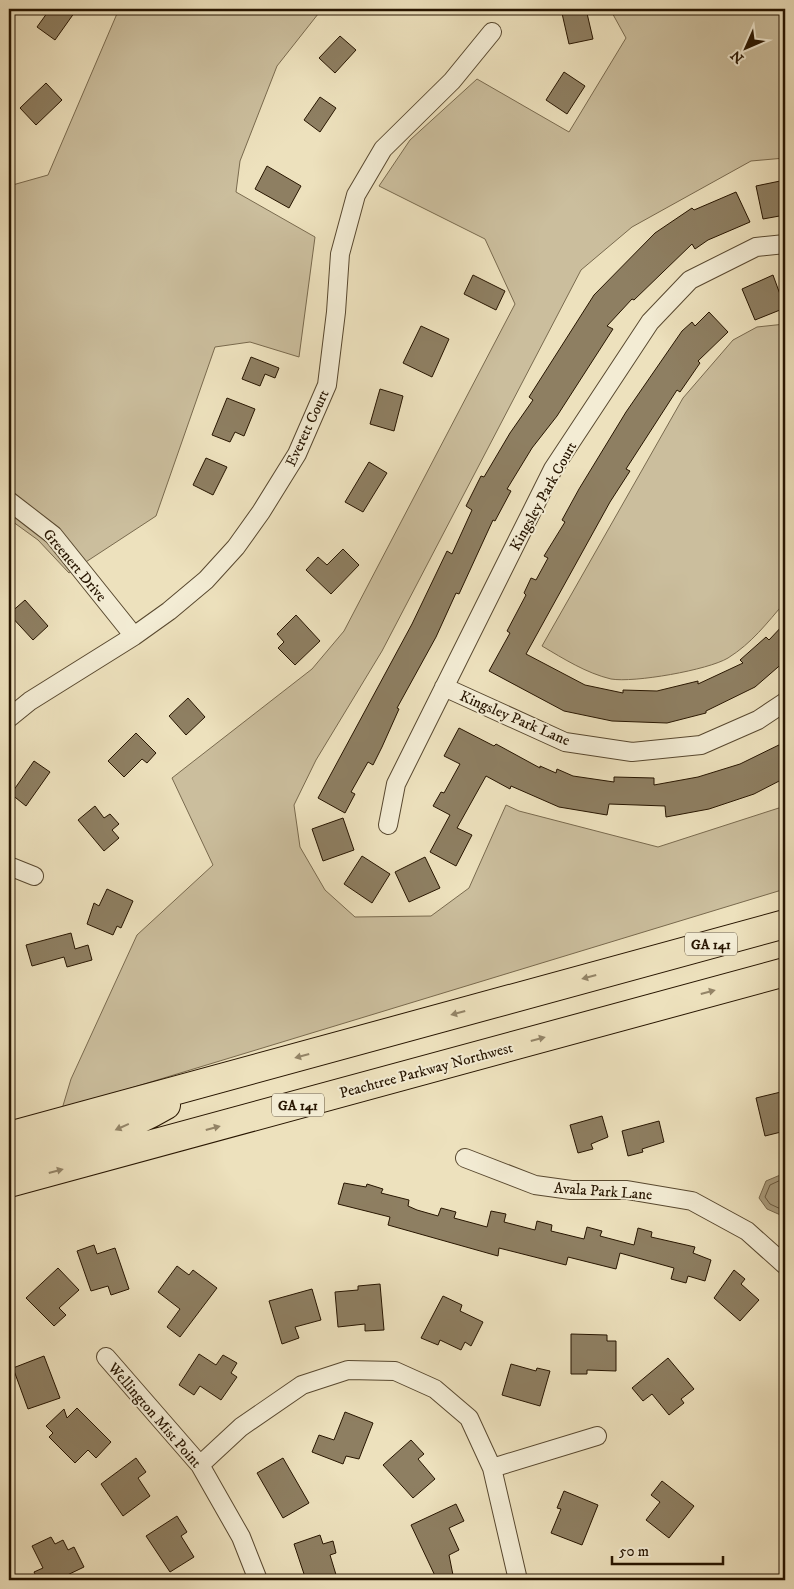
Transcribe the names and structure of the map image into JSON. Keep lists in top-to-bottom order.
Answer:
{
  "streets": {
    "highway": ["GA 141", "Peachtree Parkway Northwest"],
    "street": [
      "Everett Court",
      "Kingsley Park Court",
      "Greenert Drive",
      "Kingsley Park Lane",
      "Avala Park Lane",
      "Wellington Mist Point"
    ]
  },
  "crossings": [
    ["Everett Court", "Greenert Drive"],
    ["Kingsley Park Court", "Kingsley Park Lane"]
  ],
  "scale_bar": "50 m",
  "north": "bottom left"
}
